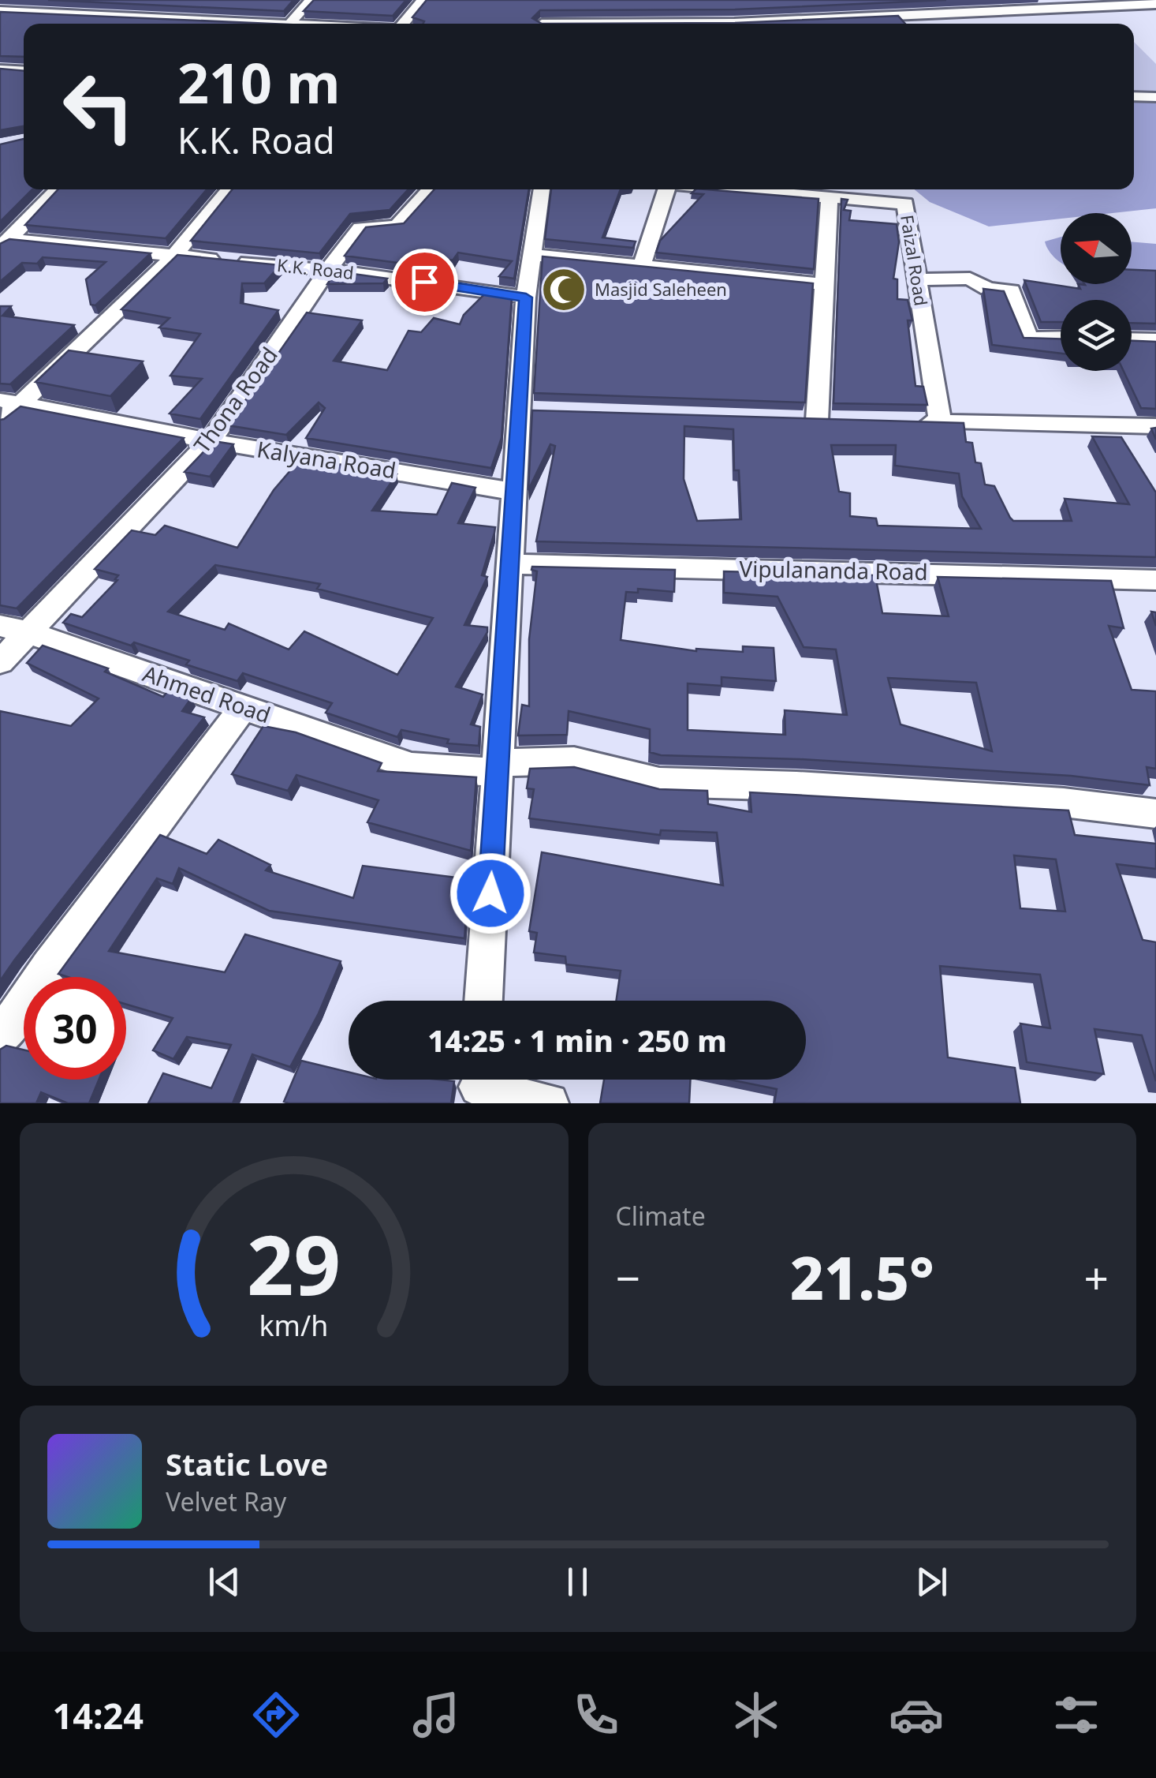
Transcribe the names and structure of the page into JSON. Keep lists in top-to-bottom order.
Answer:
{
  "streets": {
    "street": [
      "Faizal Road",
      "K.K. Road",
      "Thona Road",
      "Kalyana Road",
      "Vipulananda Road",
      "Ahmed Road"
    ]
  },
  "crossings": [
    ["K.K. Road", "Thona Road"],
    ["Thona Road", "Kalyana Road"],
    ["Thona Road", "Ahmed Road"]
  ],
  "places": {
    "mosque": ["Masjid Saleheen"]
  },
  "north": "left",
  "page": {
    "turn": ["210 m", "K.K. Road"],
    "limit": "30",
    "trip": "14:25 · 1 min · 250 m",
    "tile": "Climate",
    "heat": ["−", "21.5°", "+"],
    "song": ["Static Love", "Velvet Ray"],
    "tabs": "14:24",
    "gauge": ["29", "km/h"]
  }
}
